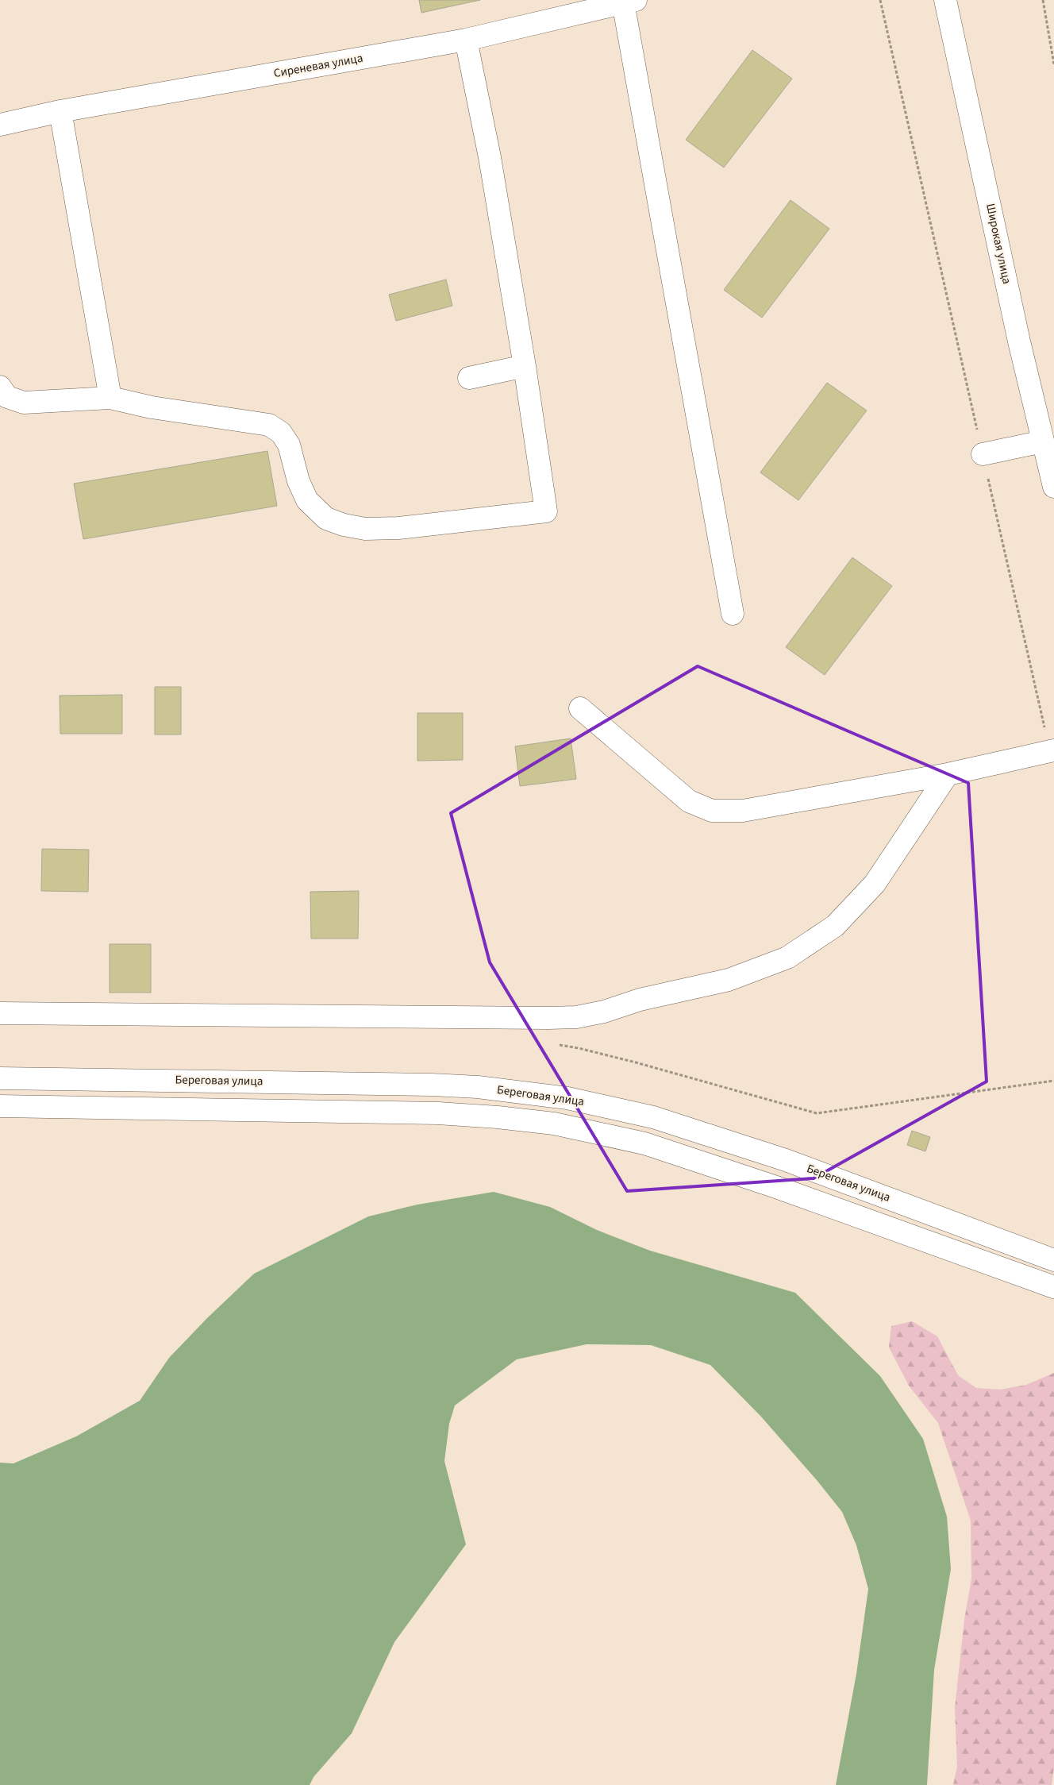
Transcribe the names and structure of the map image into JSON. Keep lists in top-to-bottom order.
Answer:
{
  "streets": {
    "main road": ["Сиреневая улица", "Широкая улица", "Береговая улица"]
  }
}
